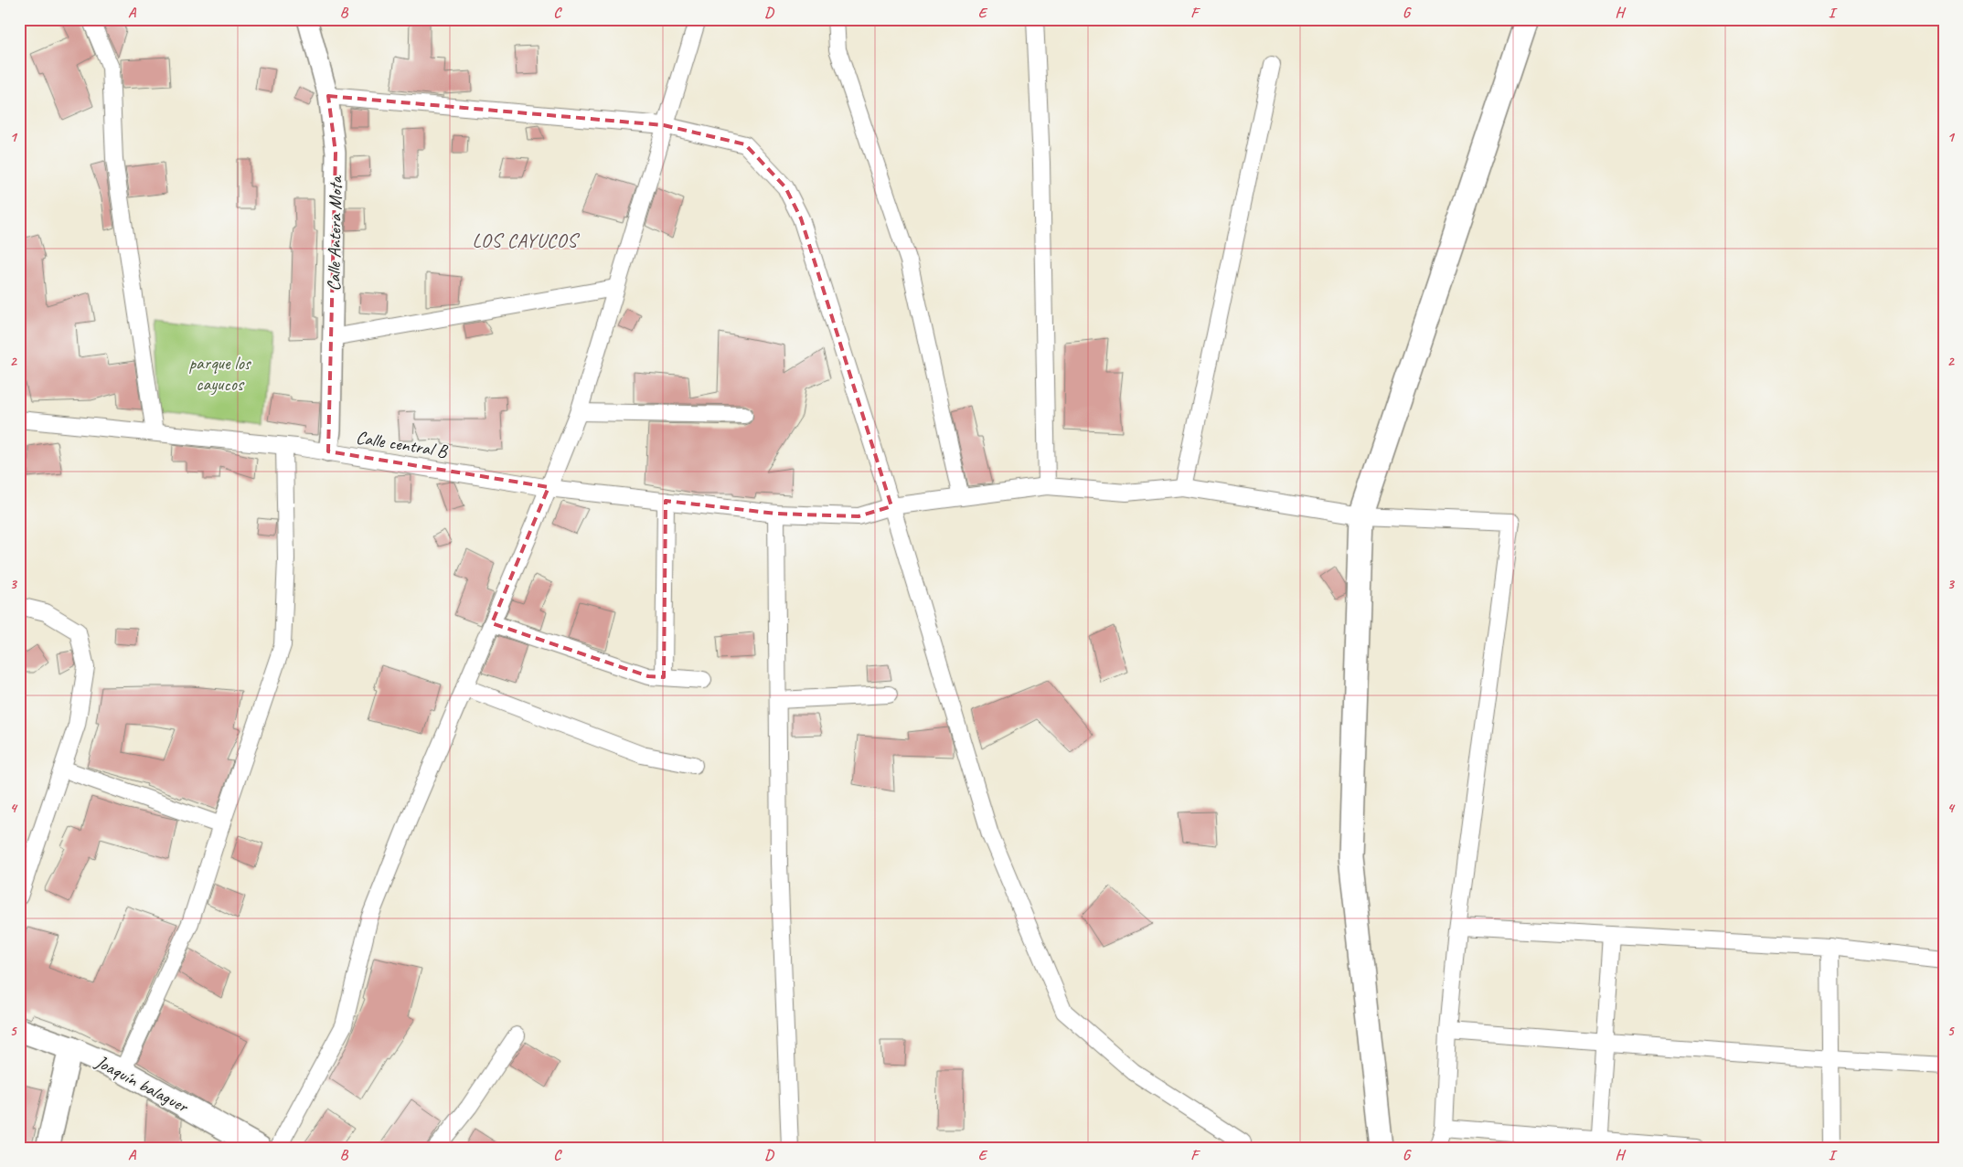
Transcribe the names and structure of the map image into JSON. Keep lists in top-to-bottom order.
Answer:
{
  "streets": {
    "main road": ["Joaquín balaguer"],
    "street": ["Calle Antera Mota", "Calle central B"]
  },
  "crossings": [
    ["Calle Antera Mota", "Calle central B"]
  ],
  "districts": ["LOS CAYUCOS"],
  "parks": ["parque los cayucos"],
  "grid": {
    "columns": [
      "A",
      "B",
      "C",
      "D",
      "E",
      "F",
      "G",
      "H",
      "I"
    ],
    "rows": [
      "1",
      "2",
      "3",
      "4",
      "5"
    ]
  }
}
